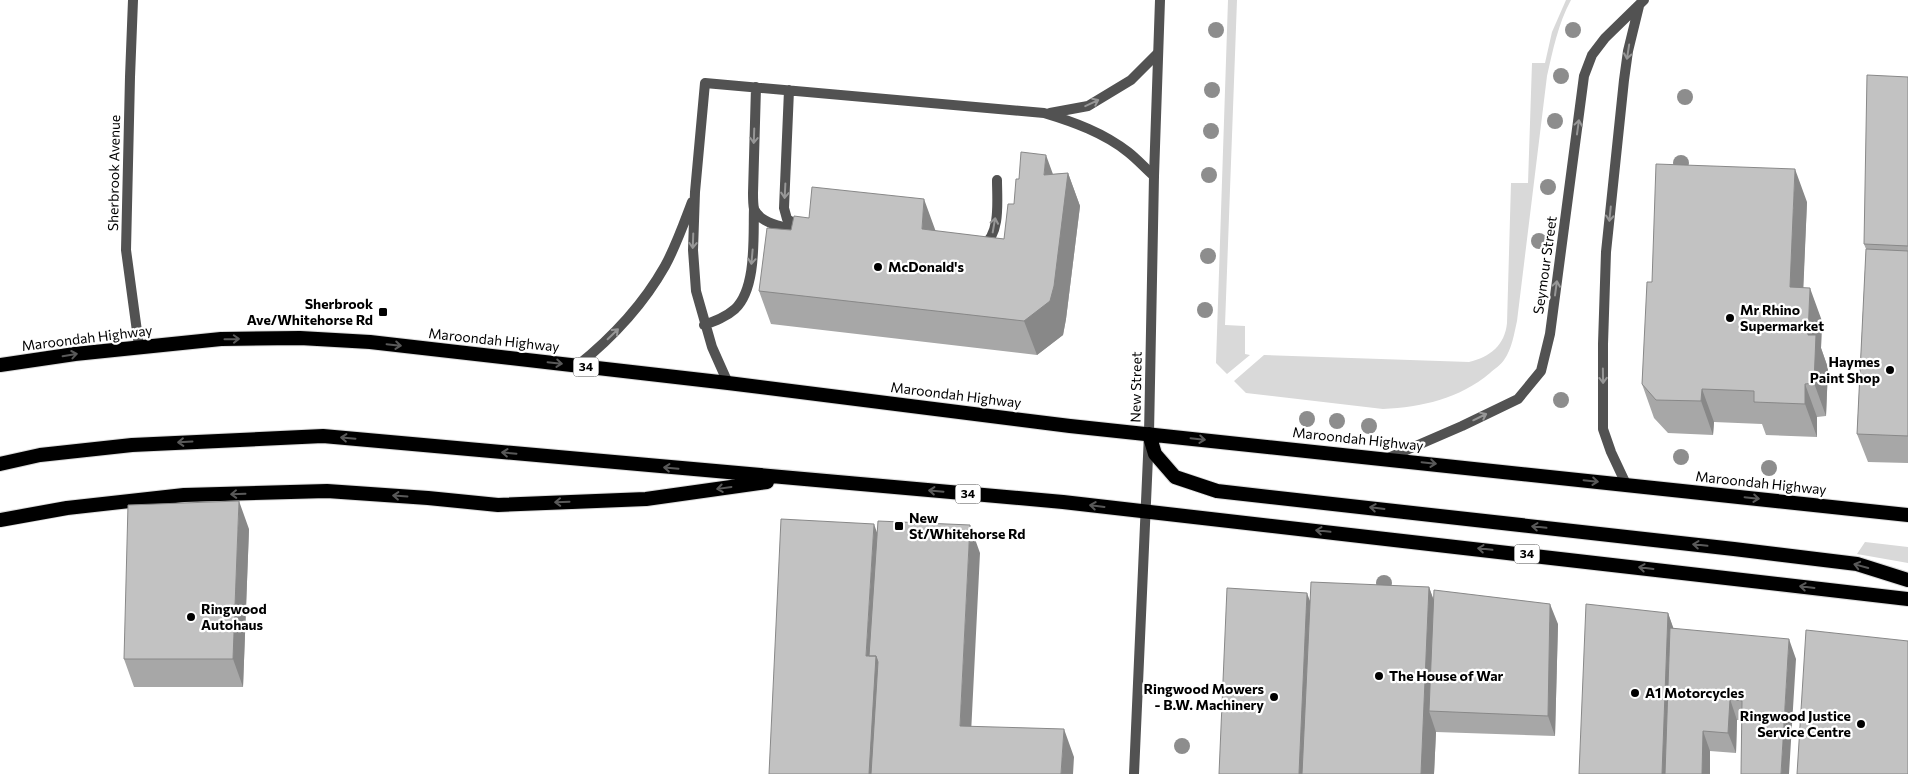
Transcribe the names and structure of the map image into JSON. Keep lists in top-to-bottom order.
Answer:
{
  "streets": {
    "highway": ["Maroondah Highway", "34"],
    "street": ["Sherbrook Avenue", "Seymour Street", "New Street"]
  },
  "crossings": [
    ["Sherbrook Avenue", "Maroondah Highway"],
    ["Seymour Street", "Maroondah Highway"],
    ["Maroondah Highway", "New Street"],
    ["34", "New Street"]
  ],
  "places": {
    "other": [
      "McDonald's",
      "Mr Rhino Supermarket",
      "Haymes Paint Shop",
      "Ringwood Autohaus",
      "The House of War",
      "A1 Motorcycles",
      "Ringwood Mowers - B.W. Machinery",
      "Ringwood Justice Service Centre"
    ],
    "transit": ["Sherbrook Ave/Whitehorse Rd", "New St/Whitehorse Rd"]
  }
}
